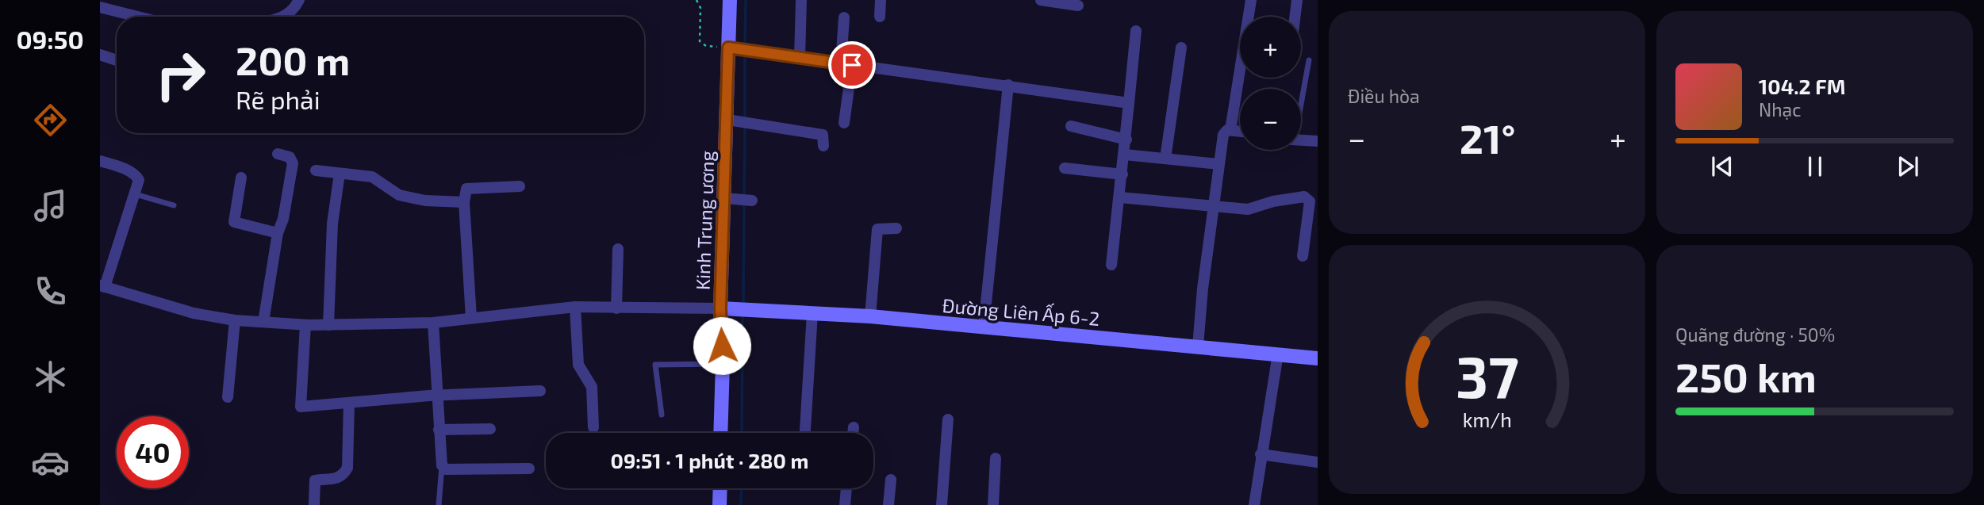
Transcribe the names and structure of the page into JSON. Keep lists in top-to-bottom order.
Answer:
{
  "streets": {
    "street": ["Kinh Trung ương", "Đường Liên Ấp 6-2"]
  },
  "crossings": [
    ["Kinh Trung ương", "Đường Liên Ấp 6-2"]
  ],
  "page": {
    "tabs": "09:50",
    "tile": [
      "Điều hòa",
      ["Quãng đường · 50%", "250 km"]
    ],
    "map_buttons": ["+", "−"],
    "turn": ["200 m", "Rẽ phải"],
    "song": ["104.2 FM", "Nhạc"],
    "heat": ["−", "21°", "+"],
    "limit": "40",
    "trip": "09:51 · 1 phút · 280 m",
    "gauge": ["37", "km/h"]
  }
}
